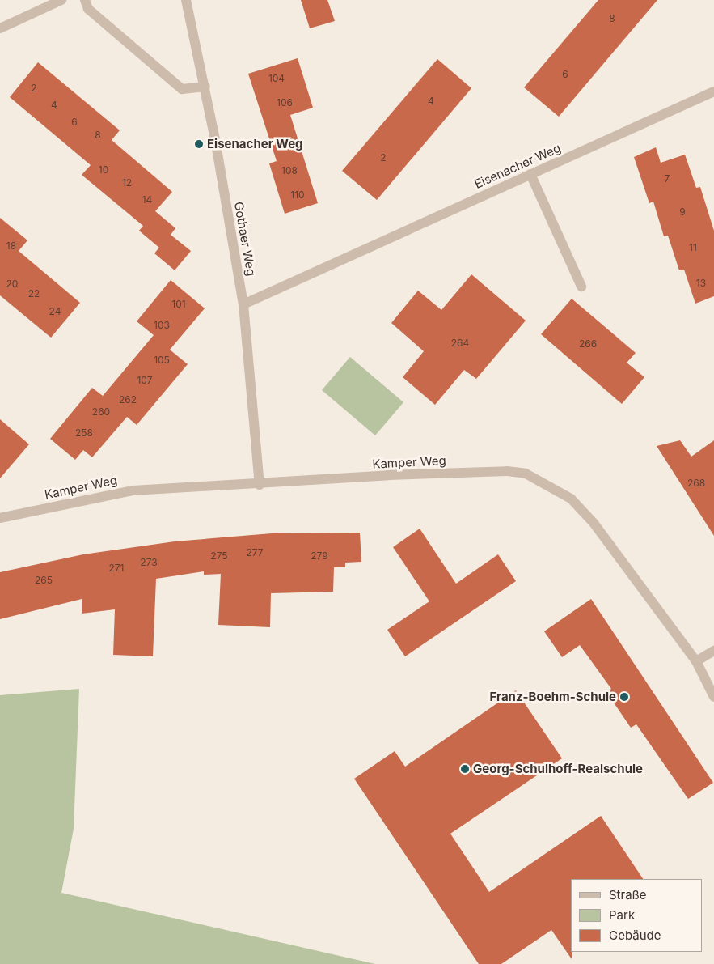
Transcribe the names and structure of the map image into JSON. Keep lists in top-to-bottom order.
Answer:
{
  "streets": {
    "street": ["Eisenacher Weg", "Gothaer Weg", "Kamper Weg"]
  },
  "crossings": [
    ["Eisenacher Weg", "Gothaer Weg"],
    ["Gothaer Weg", "Kamper Weg"]
  ],
  "places": ["Eisenacher Weg", "Franz-Boehm-Schule", "Georg-Schulhoff-Realschule"],
  "house_numbers": [
    "8",
    "6",
    "104",
    "2",
    "4",
    "106",
    "4",
    "6",
    "8",
    "2",
    "10",
    "108",
    "7",
    "12",
    "110",
    "14",
    "9",
    "18",
    "11",
    "13",
    "20",
    "22",
    "101",
    "24",
    "103",
    "264",
    "266",
    "105",
    "107",
    "262",
    "260",
    "258",
    "268",
    "277",
    "275",
    "279",
    "273",
    "271",
    "265"
  ],
  "legend": ["Straße", "Park", "Gebäude"]
}
